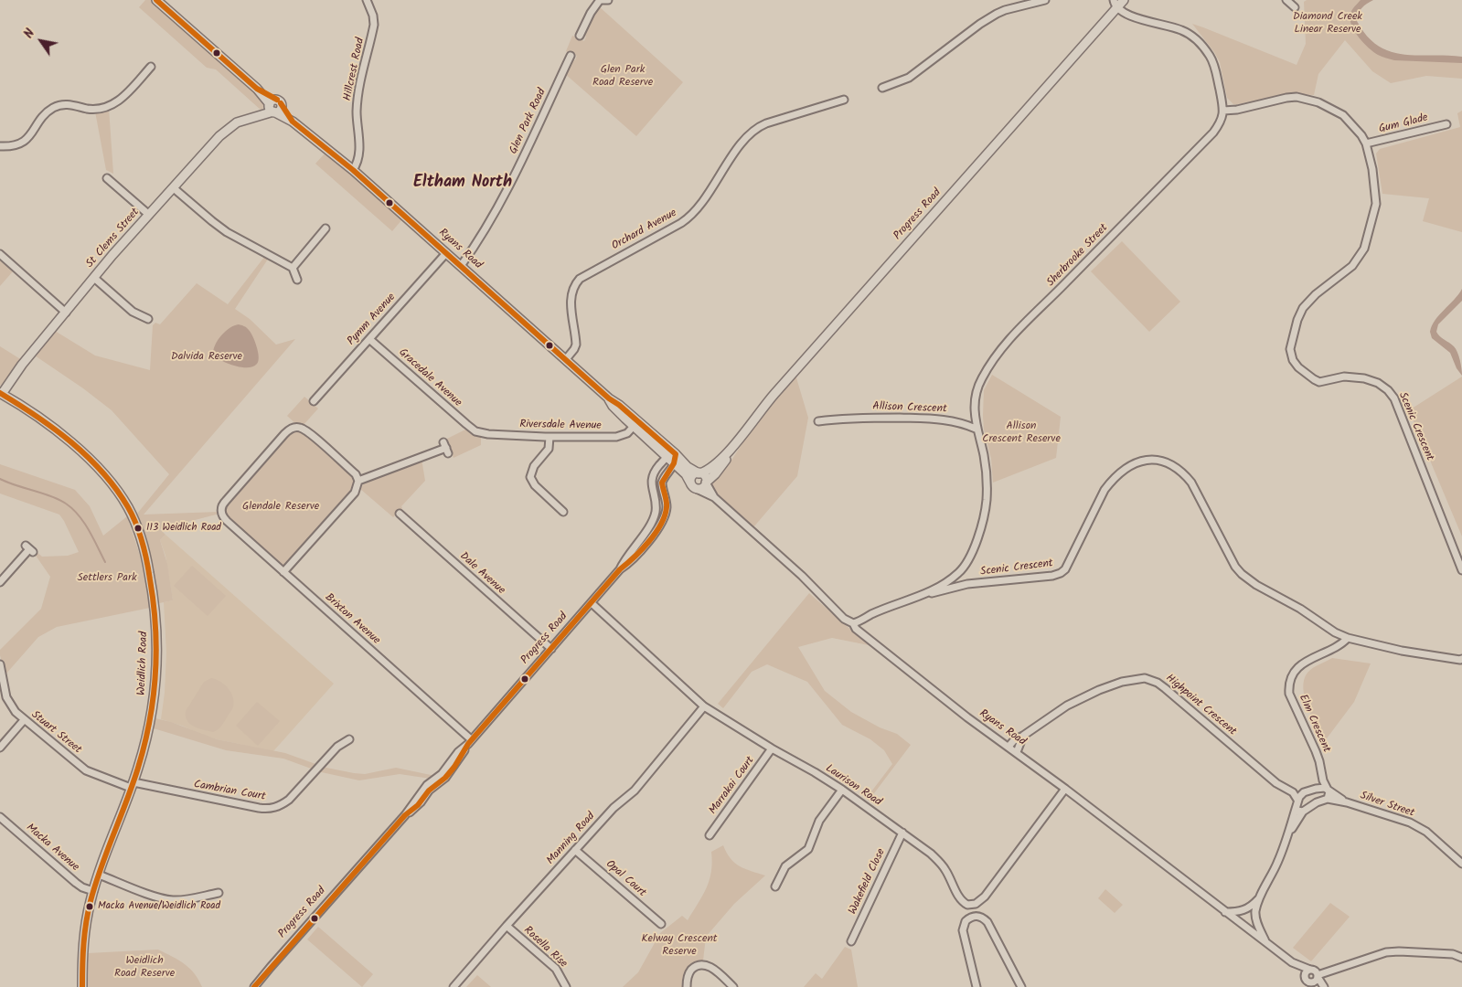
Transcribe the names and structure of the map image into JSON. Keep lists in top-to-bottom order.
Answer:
{
  "streets": {
    "street": [
      "Hillcrest Road",
      "Glen Park Road",
      "Gum Glade",
      "Progress Road",
      "Orchard Avenue",
      "St Clems Street",
      "Ryans Road",
      "Sherbrooke Street",
      "Pymm Avenue",
      "Gracedale Avenue",
      "Allison Crescent",
      "Riversdale Avenue",
      "Scenic Crescent",
      "Dale Avenue",
      "Brixton Avenue",
      "Weidlich Road",
      "Highpoint Crescent",
      "Elm Crescent",
      "Stuart Street",
      "Marrakai Court",
      "Laurison Road",
      "Cambrian Court",
      "Silver Street",
      "Manning Road",
      "Macka Avenue",
      "Opal Court",
      "Wakefield Close",
      "Rosella Rise"
    ]
  },
  "crossings": [
    ["Hillcrest Road", "Ryans Road"],
    ["Glen Park Road", "Ryans Road"],
    ["Gum Glade", "Scenic Crescent"],
    ["Progress Road", "Ryans Road"],
    ["Progress Road", "Dale Avenue"],
    ["Progress Road", "Brixton Avenue"],
    ["Progress Road", "Laurison Road"],
    ["Orchard Avenue", "Ryans Road"],
    ["St Clems Street", "Ryans Road"],
    ["St Clems Street", "Weidlich Road"],
    ["Ryans Road", "Pymm Avenue"],
    ["Ryans Road", "Riversdale Avenue"],
    ["Ryans Road", "Highpoint Crescent"],
    ["Ryans Road", "Laurison Road"],
    ["Sherbrooke Street", "Allison Crescent"],
    ["Sherbrooke Street", "Scenic Crescent"],
    ["Pymm Avenue", "Gracedale Avenue"],
    ["Gracedale Avenue", "Riversdale Avenue"],
    ["Scenic Crescent", "Elm Crescent"],
    ["Weidlich Road", "Stuart Street"],
    ["Weidlich Road", "Cambrian Court"],
    ["Weidlich Road", "Macka Avenue"],
    ["Elm Crescent", "Silver Street"],
    ["Stuart Street", "Cambrian Court"],
    ["Marrakai Court", "Laurison Road"],
    ["Laurison Road", "Manning Road"],
    ["Laurison Road", "Wakefield Close"],
    ["Manning Road", "Opal Court"],
    ["Manning Road", "Rosella Rise"]
  ],
  "districts": ["Eltham North"],
  "parks": [
    "Diamond Creek Linear Reserve",
    "Glen Park Road Reserve",
    "Dalvida Reserve",
    "Allison Crescent Reserve",
    "Glendale Reserve",
    "Settlers Park",
    "Kelway Crescent Reserve",
    "Weidlich Road Reserve"
  ],
  "places": ["113 Weidlich Road", "Macka Avenue/Weidlich Road"],
  "north": "top left"
}
